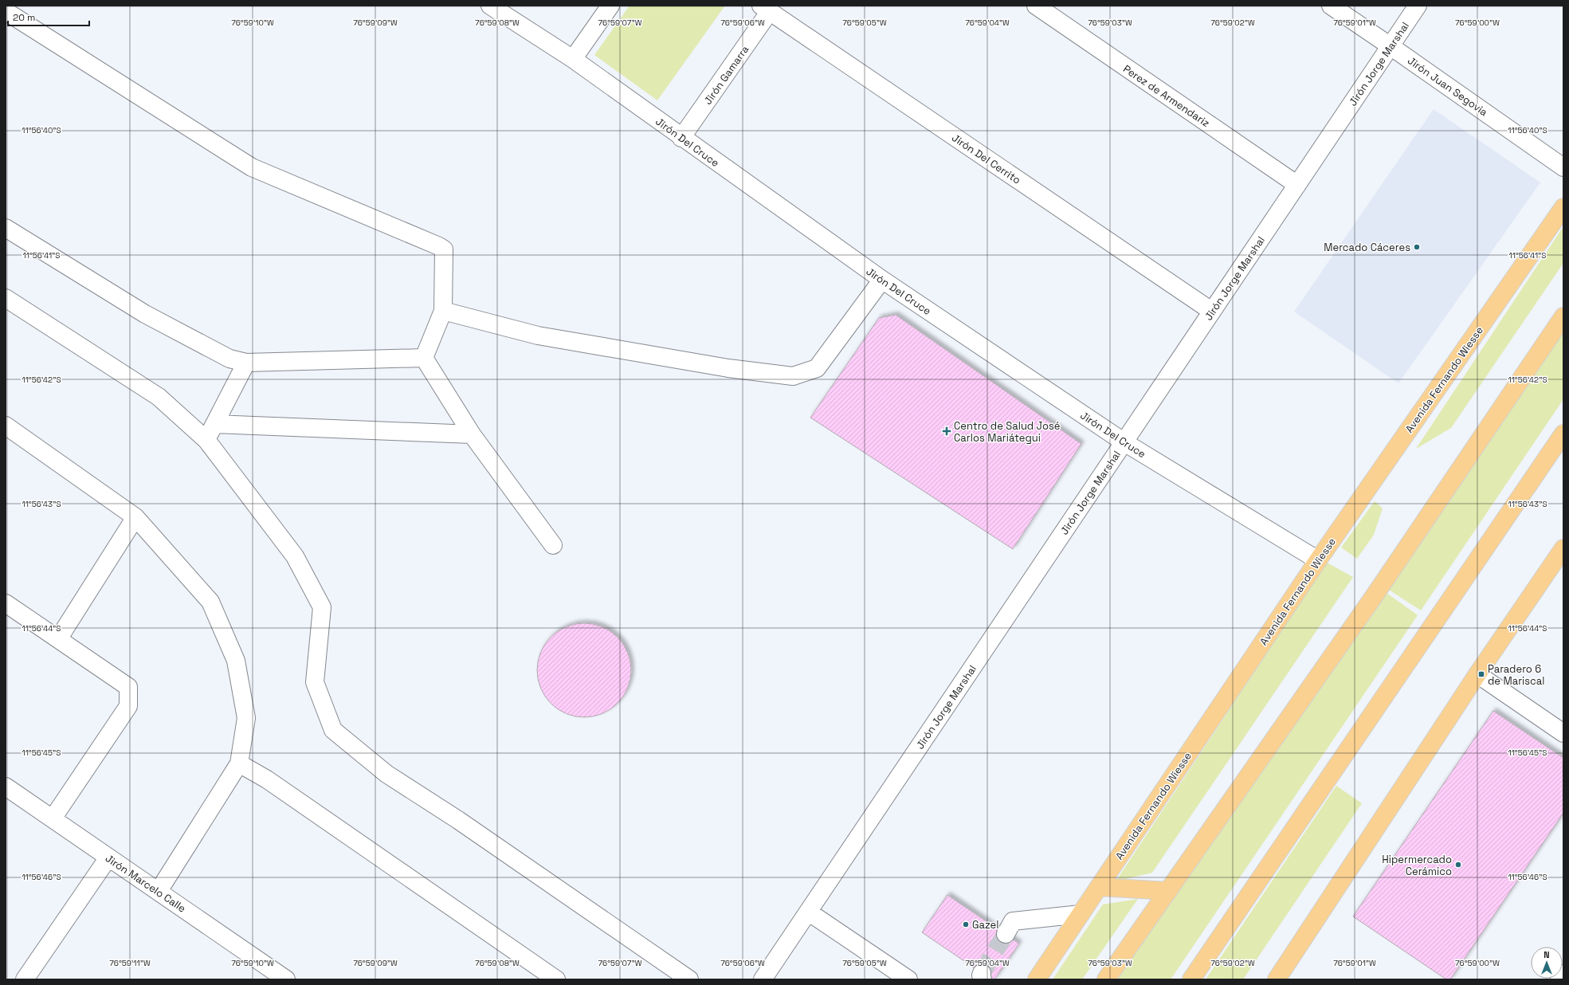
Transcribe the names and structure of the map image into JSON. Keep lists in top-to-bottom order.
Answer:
{
  "streets": {
    "main road": ["Avenida Fernando Wiesse"],
    "street": [
      "Jirón Jorge Marshal",
      "Jirón Gamarra",
      "Jirón Juan Segovia",
      "Perez de Armendariz",
      "Jirón Del Cruce",
      "Jirón Del Cerrito",
      "Jirón Marcelo Calle"
    ]
  },
  "crossings": [
    ["Jirón Jorge Marshal", "Jirón Juan Segovia"],
    ["Jirón Jorge Marshal", "Perez de Armendariz"],
    ["Jirón Jorge Marshal", "Jirón Del Cruce"],
    ["Jirón Jorge Marshal", "Jirón Del Cerrito"],
    ["Jirón Gamarra", "Jirón Del Cruce"],
    ["Jirón Gamarra", "Jirón Del Cerrito"],
    ["Jirón Del Cruce", "Avenida Fernando Wiesse"]
  ],
  "places": {
    "other": ["Mercado Cáceres", "Hipermercado Cerámico", "Gazel"],
    "health": ["Centro de Salud José Carlos Mariátegui"],
    "transit": ["Paradero 6 de Mariscal"]
  },
  "scale_bar": "20 m",
  "north": "top",
  "coordinates": [
    "76°59'10\"W",
    "76°59'09\"W",
    "76°59'08\"W",
    "76°59'07\"W",
    "76°59'06\"W",
    "76°59'05\"W",
    "76°59'04\"W",
    "76°59'03\"W",
    "76°59'02\"W",
    "76°59'01\"W",
    "76°59'00\"W",
    "11°56'40\"S",
    "11°56'41\"S",
    "11°56'42\"S",
    "11°56'43\"S",
    "11°56'44\"S",
    "11°56'45\"S",
    "11°56'46\"S",
    "76°59'11\"W"
  ]
}
